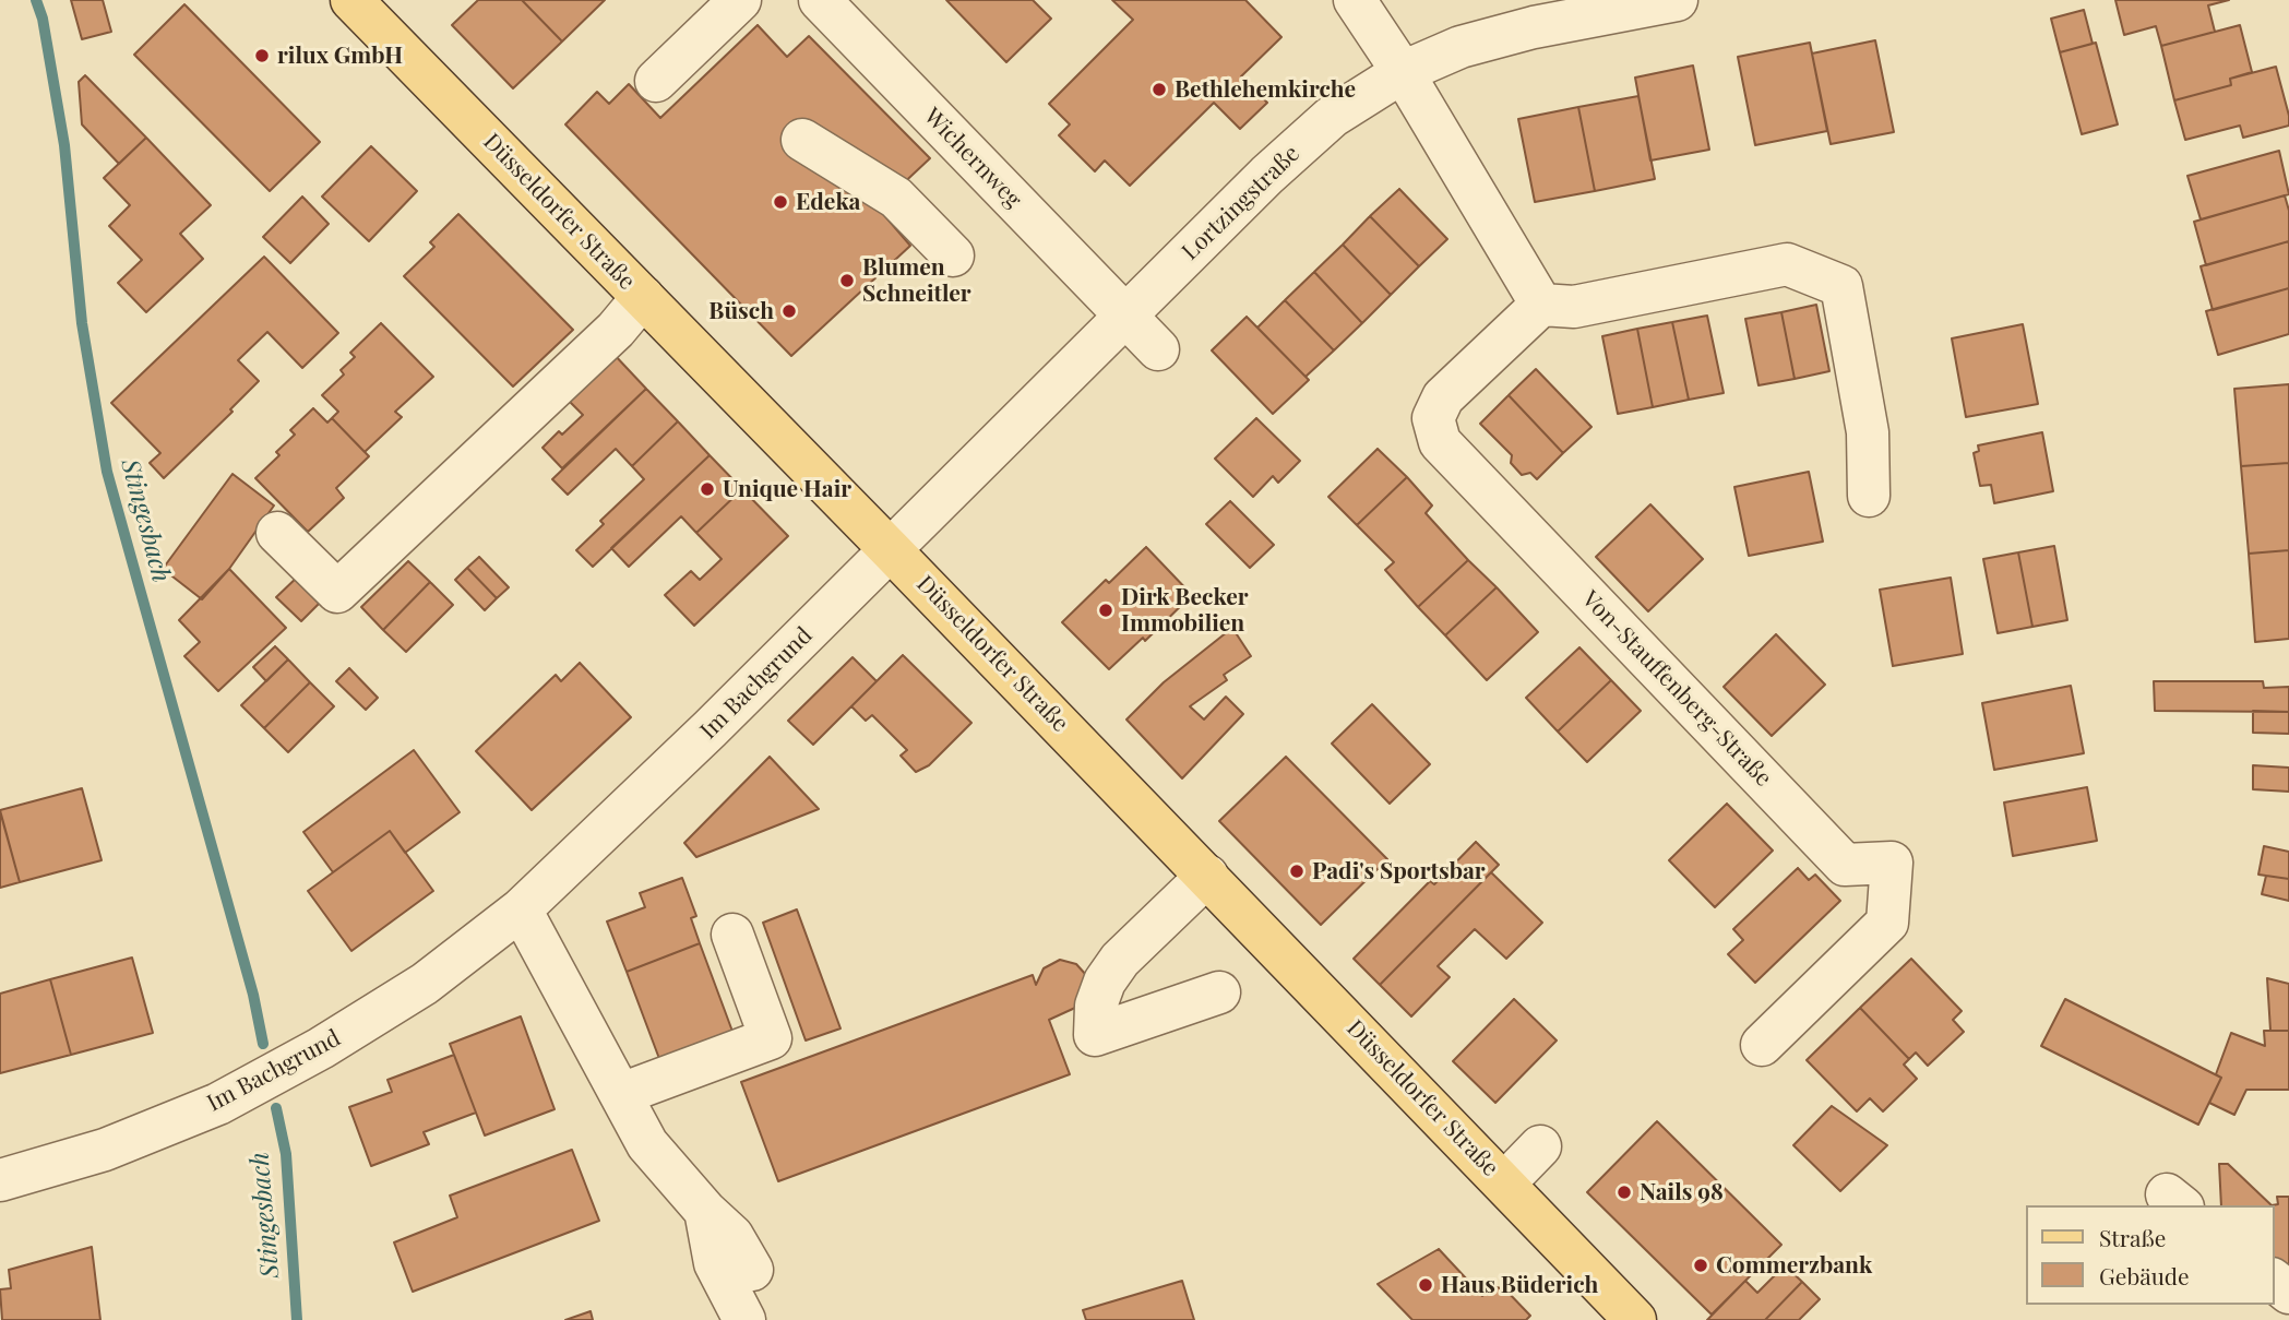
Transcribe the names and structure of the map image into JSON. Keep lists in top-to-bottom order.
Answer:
{
  "streets": {
    "main road": ["Düsseldorfer Straße"],
    "street": [
      "Wichernweg",
      "Lortzingstraße",
      "Im Bachgrund",
      "Von-Stauffenberg-Straße"
    ]
  },
  "crossings": [
    ["Wichernweg", "Lortzingstraße"],
    ["Lortzingstraße", "Düsseldorfer Straße"],
    ["Lortzingstraße", "Im Bachgrund"],
    ["Düsseldorfer Straße", "Im Bachgrund"]
  ],
  "water": ["Stingesbach"],
  "places": [
    "rilux GmbH",
    "Bethlehemkirche",
    "Edeka",
    "Blumen Schneitler",
    "Büsch",
    "Unique Hair",
    "Dirk Becker Immobilien",
    "Padi's Sportsbar",
    "Nails 98",
    "Commerzbank",
    "Haus Büderich"
  ],
  "legend": ["Straße", "Gebäude"]
}
